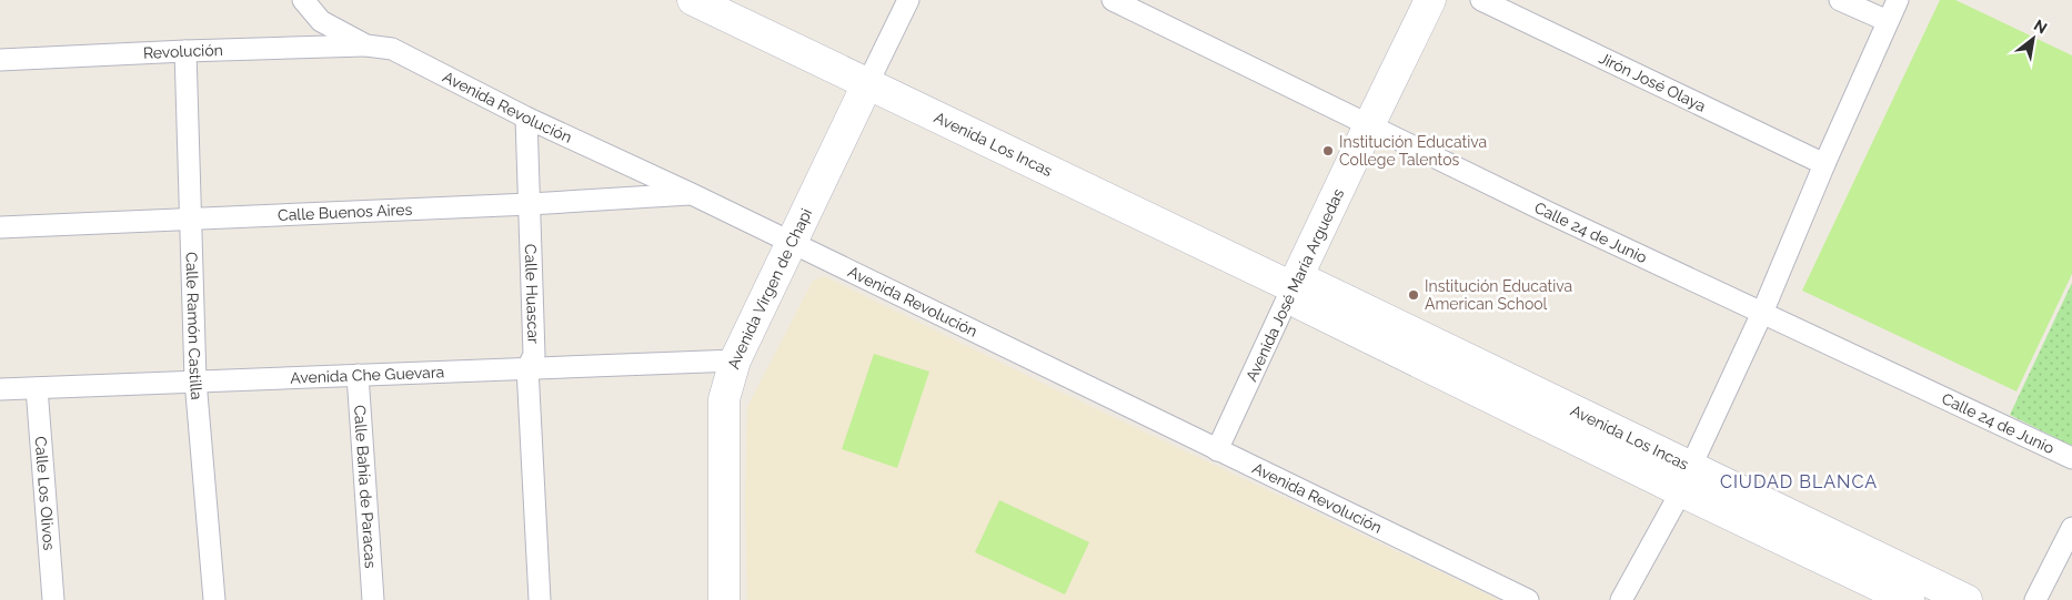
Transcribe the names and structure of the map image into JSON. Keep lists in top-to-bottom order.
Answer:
{
  "streets": {
    "main road": ["Avenida Los Incas", "Avenida José María Arguedas", "Avenida Virgen de Chapi"],
    "street": [
      "Revolución",
      "Jirón José Olaya",
      "Avenida Revolución",
      "Calle Buenos Aires",
      "Calle 24 de Junio",
      "Calle Huascar",
      "Calle Ramón Castilla",
      "Avenida Che Guevara",
      "Calle Bahía de Paracas",
      "Calle Los Olivos"
    ]
  },
  "crossings": [
    ["Revolución", "Avenida Revolución"],
    ["Revolución", "Calle Ramón Castilla"],
    ["Avenida Revolución", "Calle Buenos Aires"],
    ["Avenida Revolución", "Avenida José María Arguedas"],
    ["Avenida Revolución", "Avenida Virgen de Chapi"],
    ["Avenida Revolución", "Calle Huascar"],
    ["Avenida Los Incas", "Avenida José María Arguedas"],
    ["Avenida Los Incas", "Avenida Virgen de Chapi"],
    ["Calle Buenos Aires", "Calle Huascar"],
    ["Calle Buenos Aires", "Calle Ramón Castilla"],
    ["Calle 24 de Junio", "Avenida José María Arguedas"],
    ["Avenida Virgen de Chapi", "Avenida Che Guevara"],
    ["Calle Huascar", "Avenida Che Guevara"],
    ["Calle Ramón Castilla", "Avenida Che Guevara"],
    ["Avenida Che Guevara", "Calle Bahía de Paracas"],
    ["Avenida Che Guevara", "Calle Los Olivos"]
  ],
  "districts": ["CIUDAD BLANCA"],
  "places": ["Institución Educativa College Talentos", "Institución Educativa American School"],
  "north": "top right"
}
